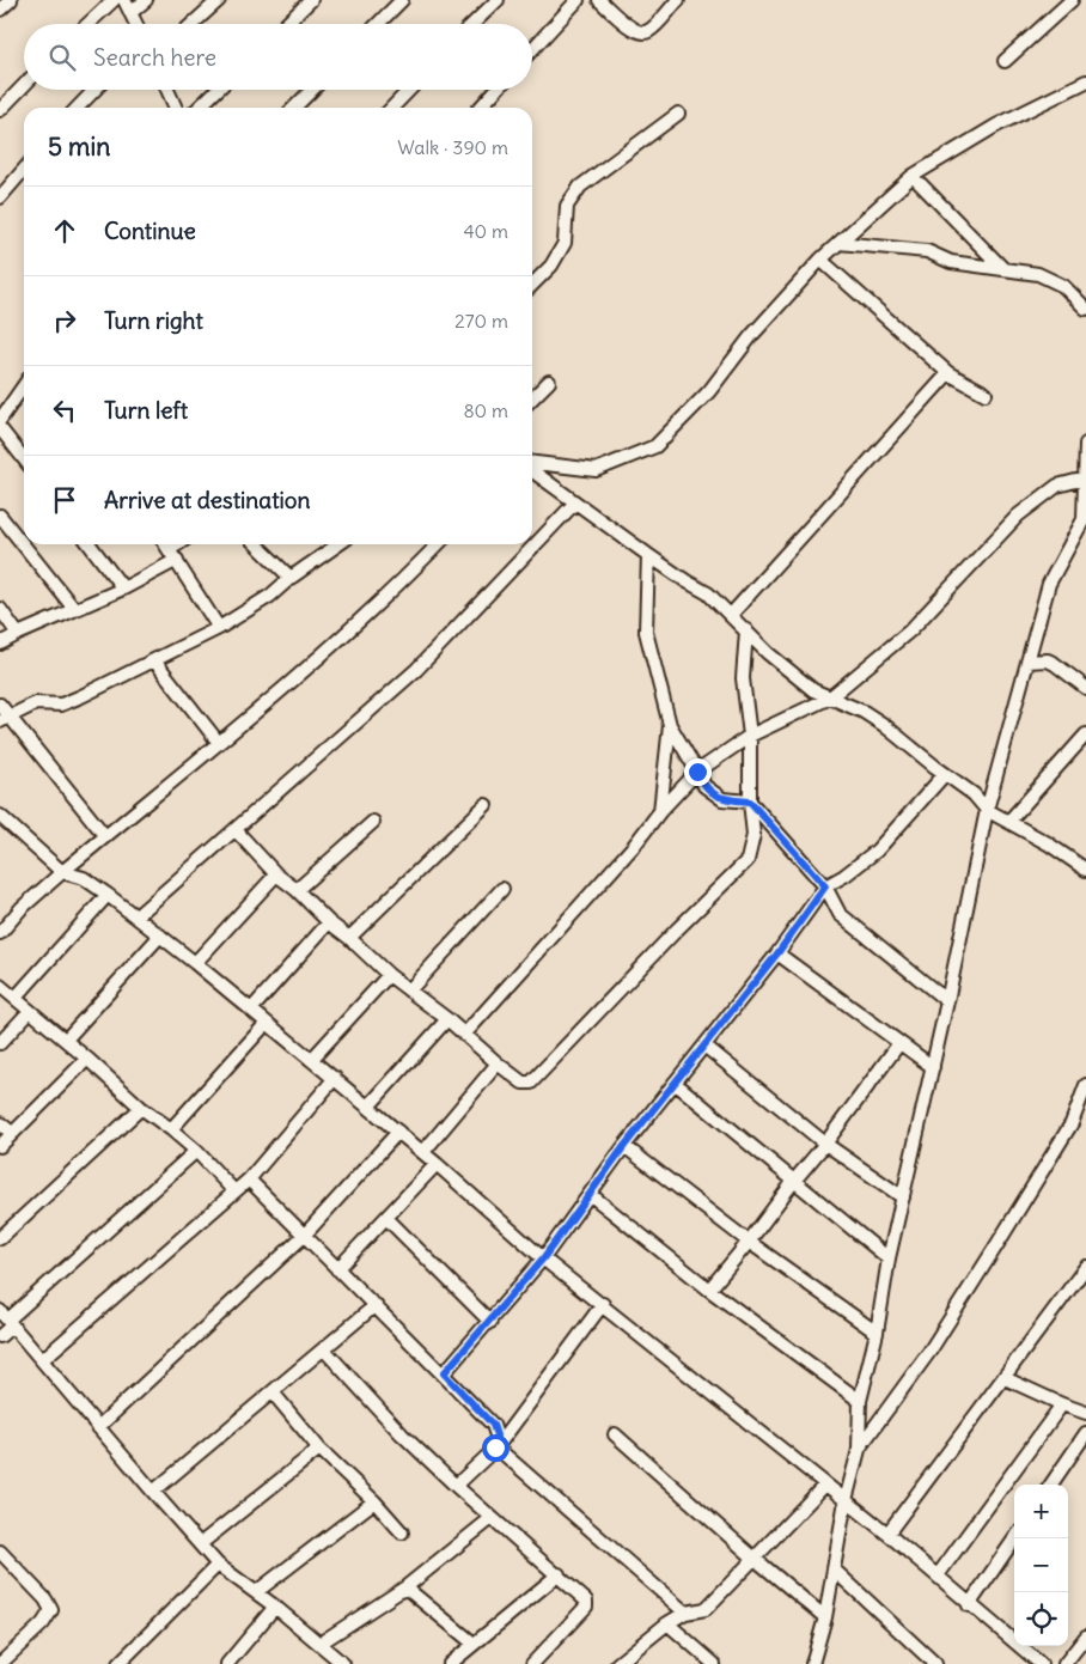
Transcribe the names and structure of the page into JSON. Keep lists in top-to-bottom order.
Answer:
{
  "page": {
    "search": "Search here",
    "heading": ["5 min", "Walk · 390 m"],
    "list": [
      ["Continue", "40 m"],
      ["Turn right", "270 m"],
      ["Turn left", "80 m"],
      "Arrive at destination"
    ],
    "map_buttons": ["+", "−"]
  }
}
